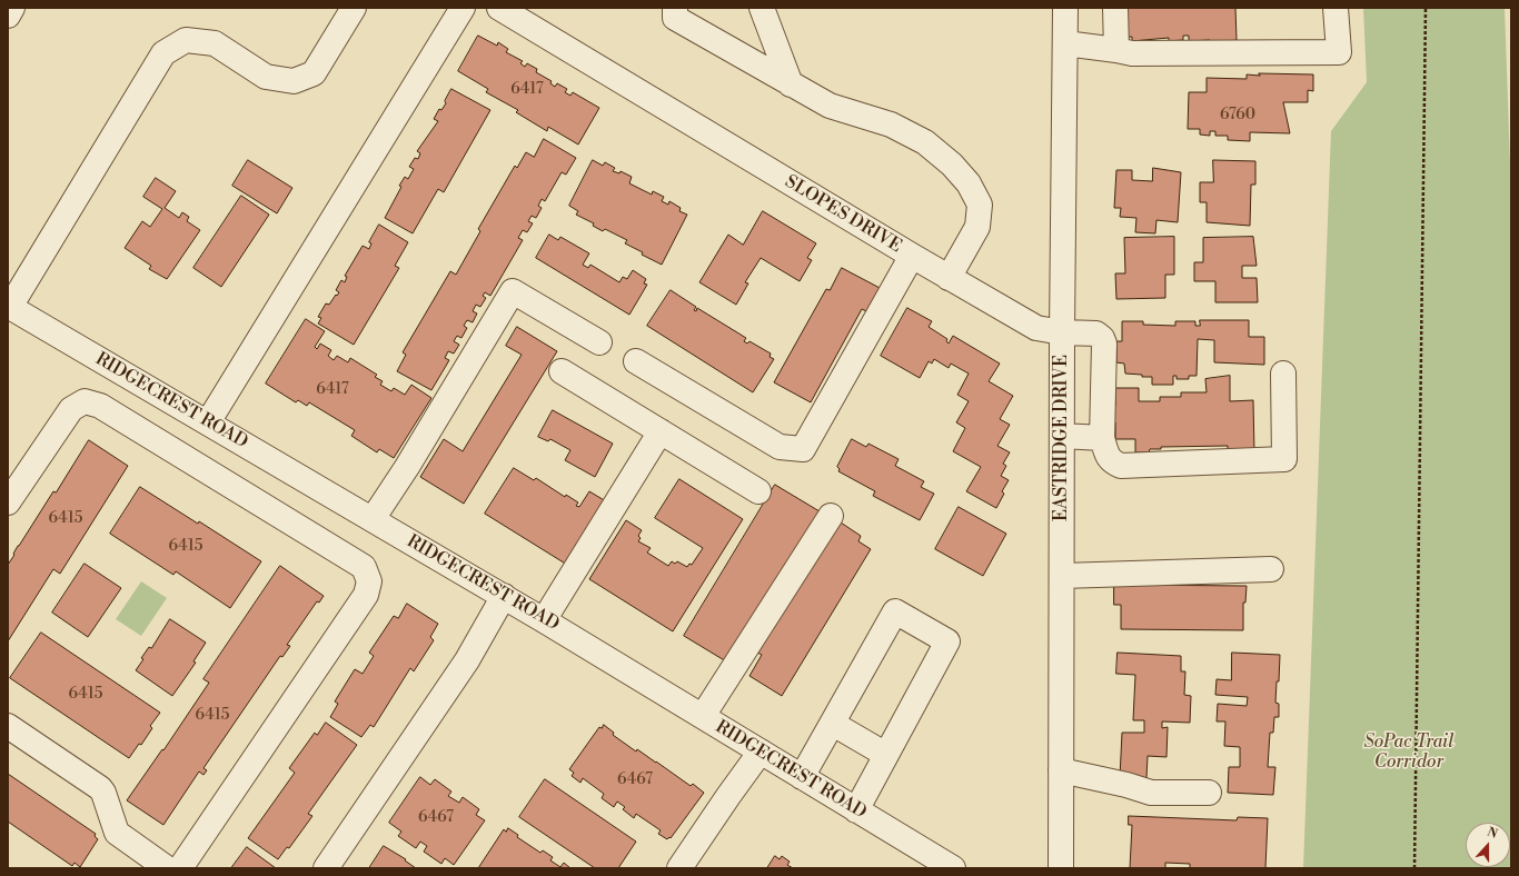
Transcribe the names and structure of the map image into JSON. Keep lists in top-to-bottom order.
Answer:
{
  "streets": {
    "street": ["SLOPES DRIVE", "RIDGECREST ROAD", "EASTRIDGE DRIVE"]
  },
  "crossings": [
    ["SLOPES DRIVE", "EASTRIDGE DRIVE"]
  ],
  "parks": ["SoPac Trail Corridor"],
  "house_numbers": [
    "6417",
    "6760",
    "6417",
    "6415",
    "6415",
    "6415",
    "6415",
    "6467",
    "6467"
  ],
  "north": "top"
}
